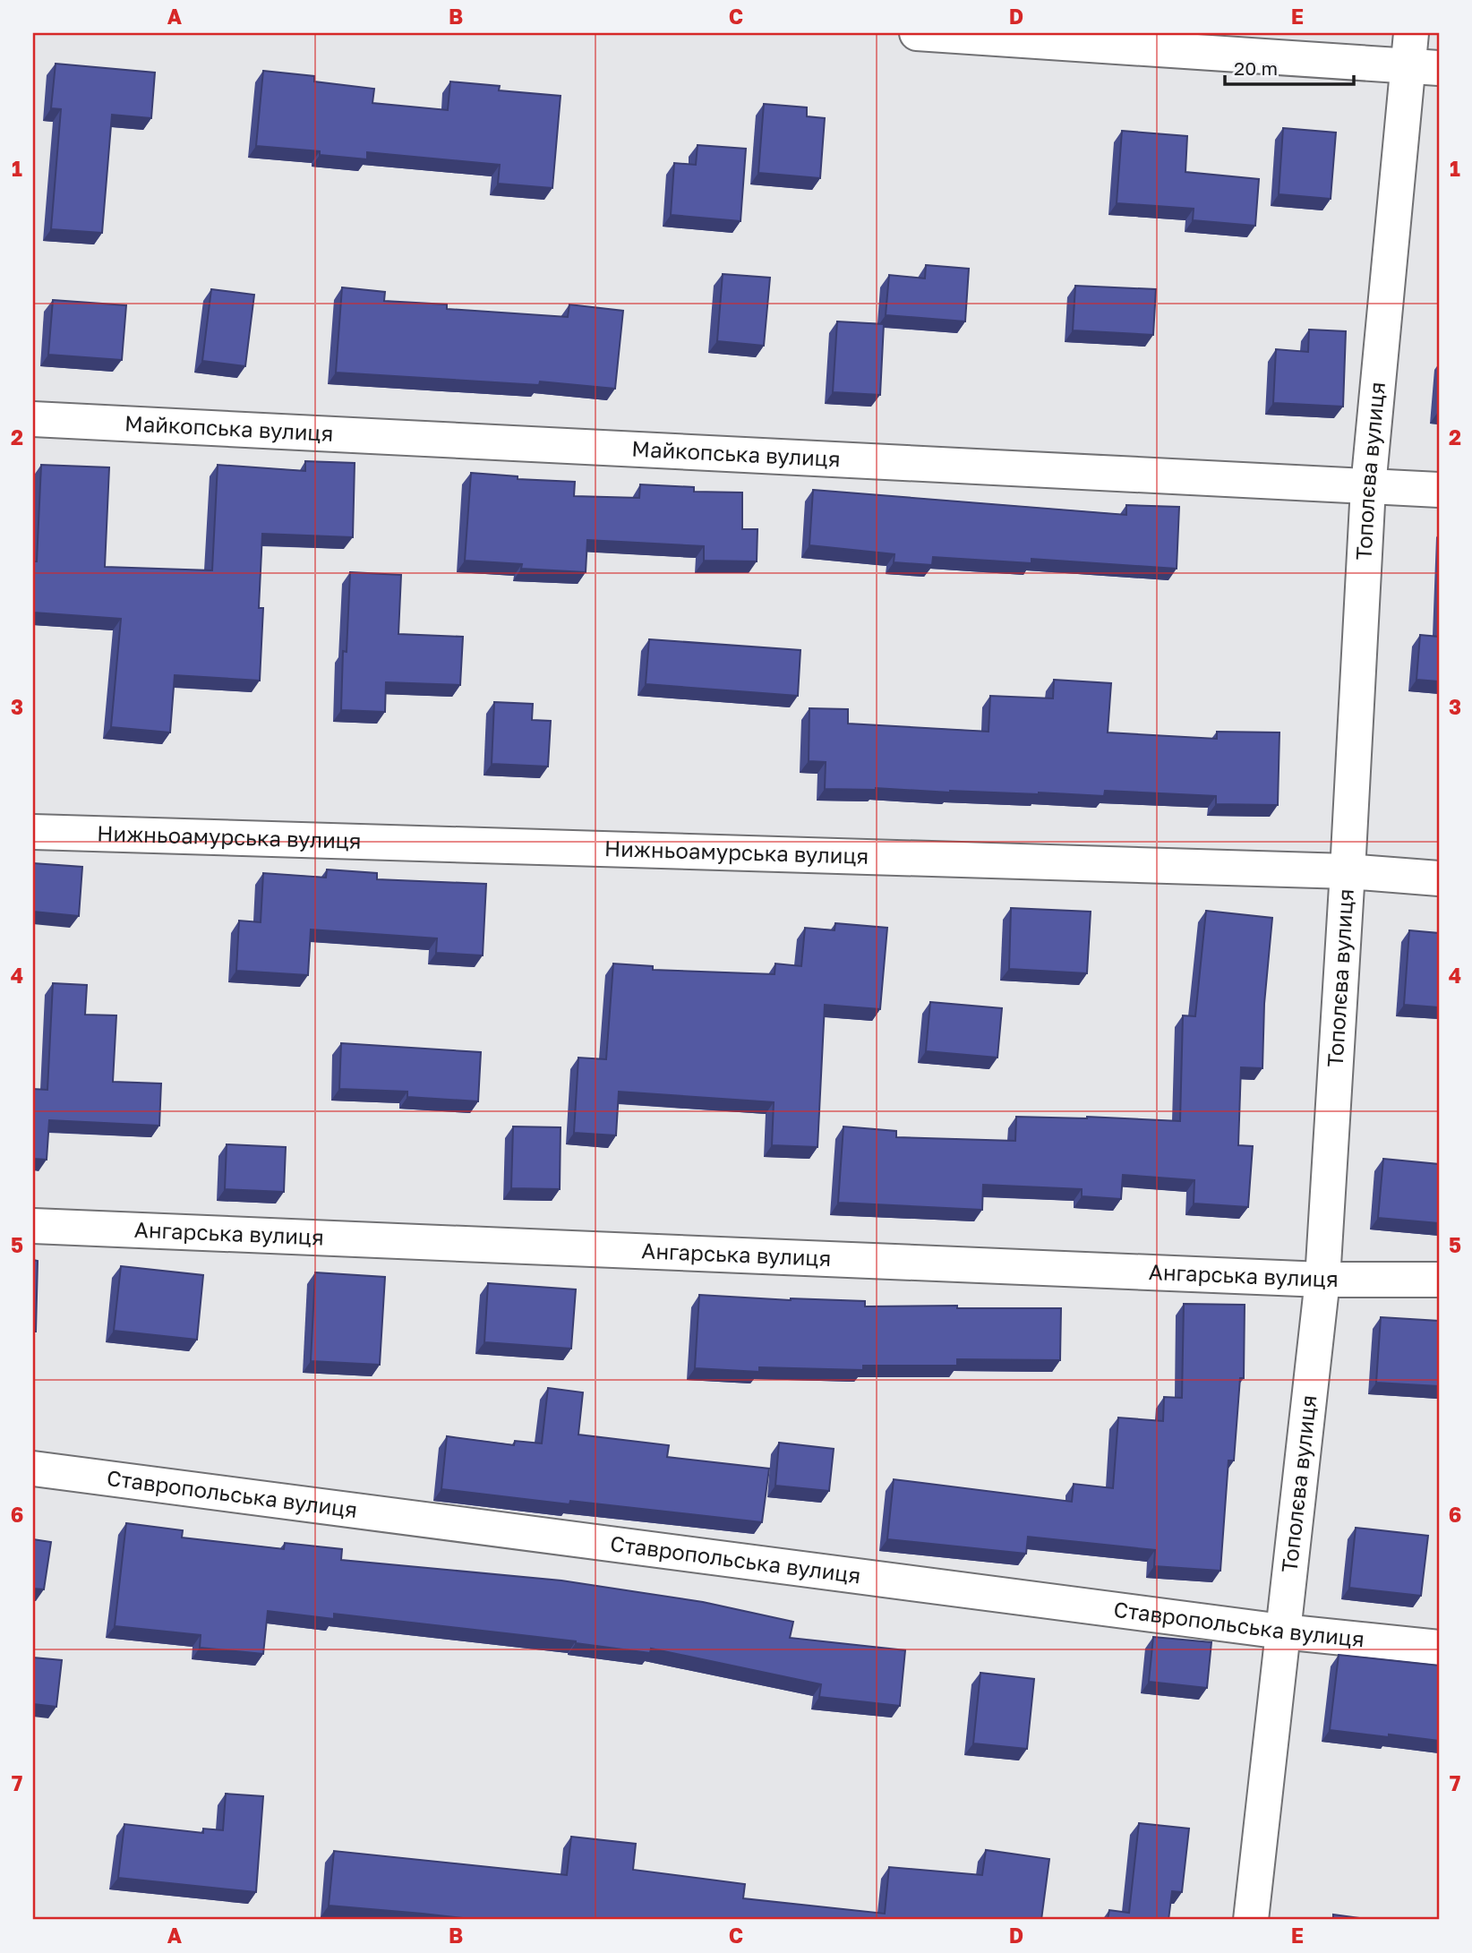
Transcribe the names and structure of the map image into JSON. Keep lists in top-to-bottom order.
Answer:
{
  "streets": {
    "street": [
      "Майкопська вулиця",
      "Тополєва вулиця",
      "Нижньоамурська вулиця",
      "Ангарська вулиця",
      "Ставропольська вулиця"
    ]
  },
  "crossings": [
    ["Майкопська вулиця", "Тополєва вулиця"],
    ["Тополєва вулиця", "Нижньоамурська вулиця"],
    ["Тополєва вулиця", "Ангарська вулиця"],
    ["Тополєва вулиця", "Ставропольська вулиця"]
  ],
  "scale_bar": "20 m",
  "grid": {
    "columns": [
      "A",
      "B",
      "C",
      "D",
      "E"
    ],
    "rows": [
      "1",
      "2",
      "3",
      "4",
      "5",
      "6",
      "7"
    ]
  }
}
